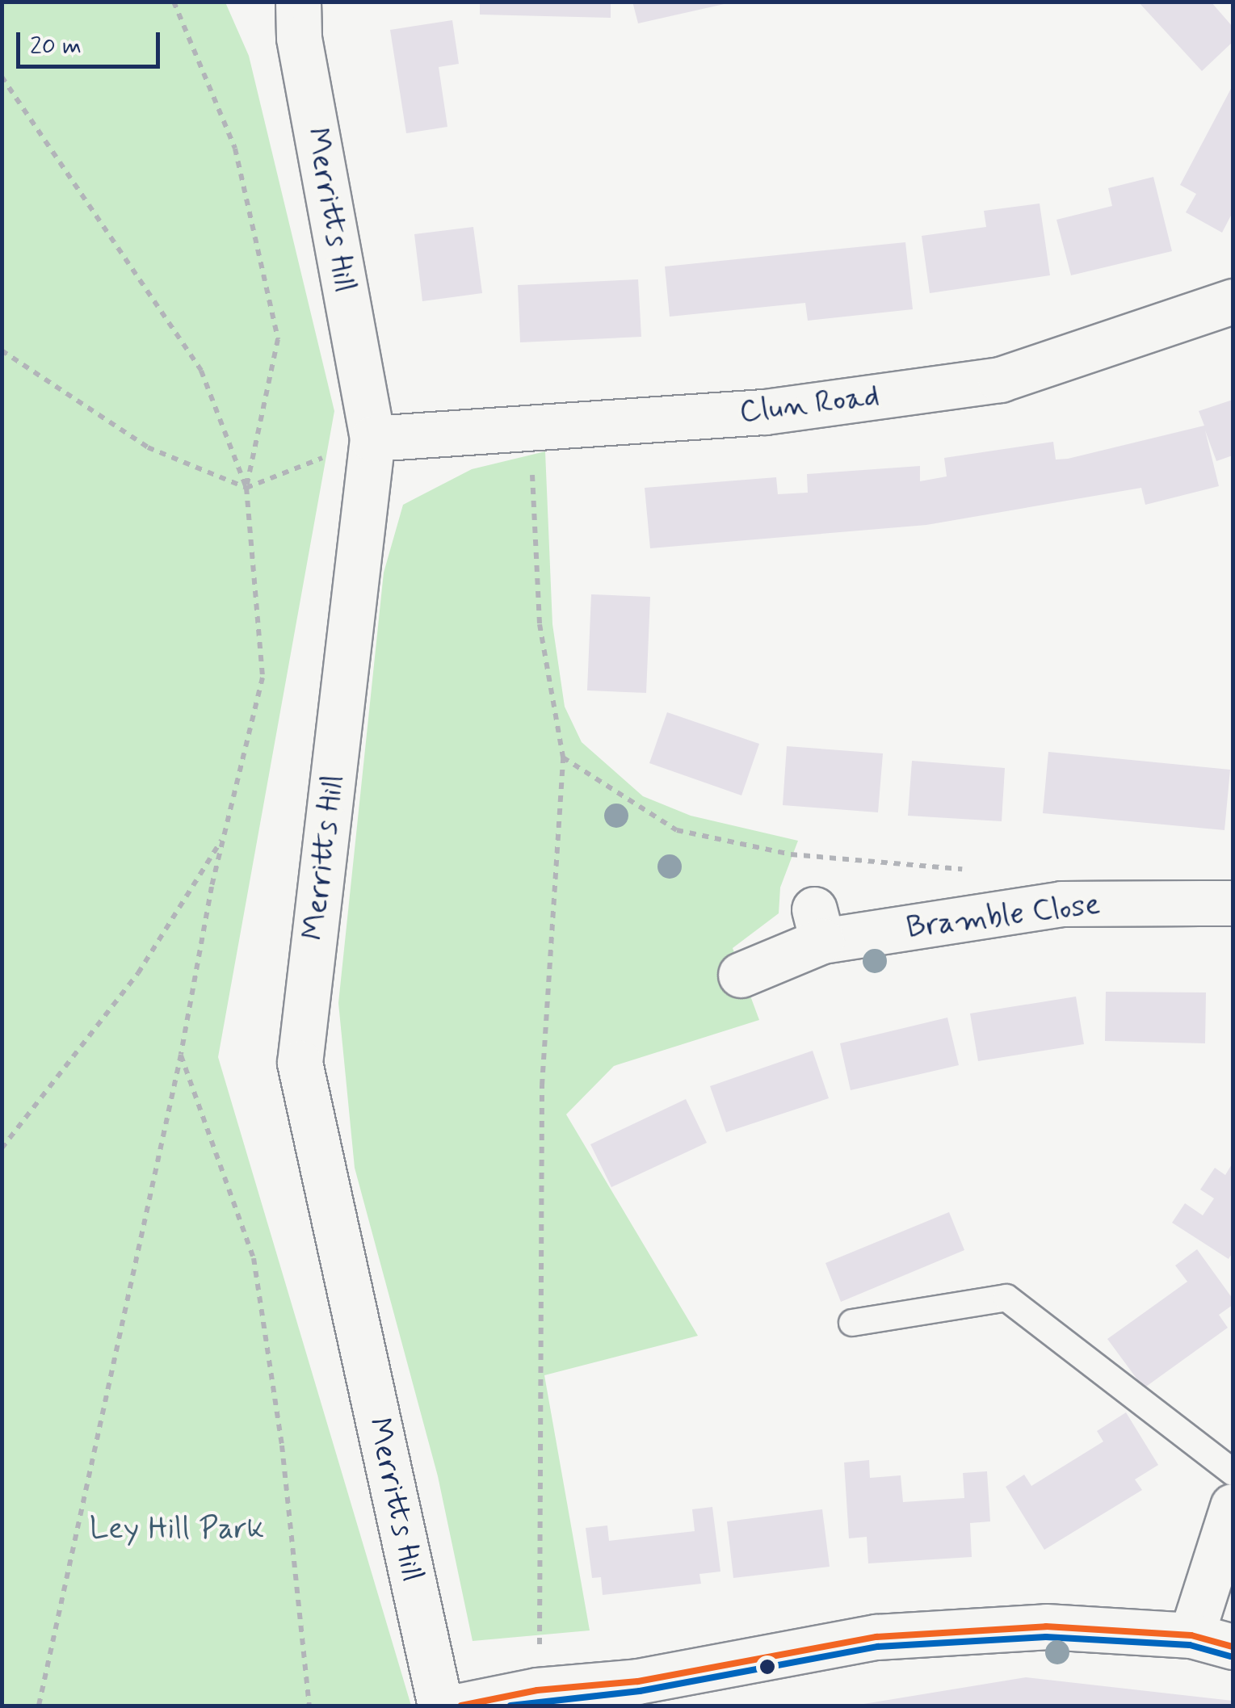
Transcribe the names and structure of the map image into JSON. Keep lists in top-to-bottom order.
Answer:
{
  "streets": {
    "street": ["Merritts Hill", "Clun Road", "Bramble Close"]
  },
  "crossings": [
    ["Merritts Hill", "Clun Road"]
  ],
  "parks": ["Ley Hill Park"],
  "scale_bar": "20 m"
}
